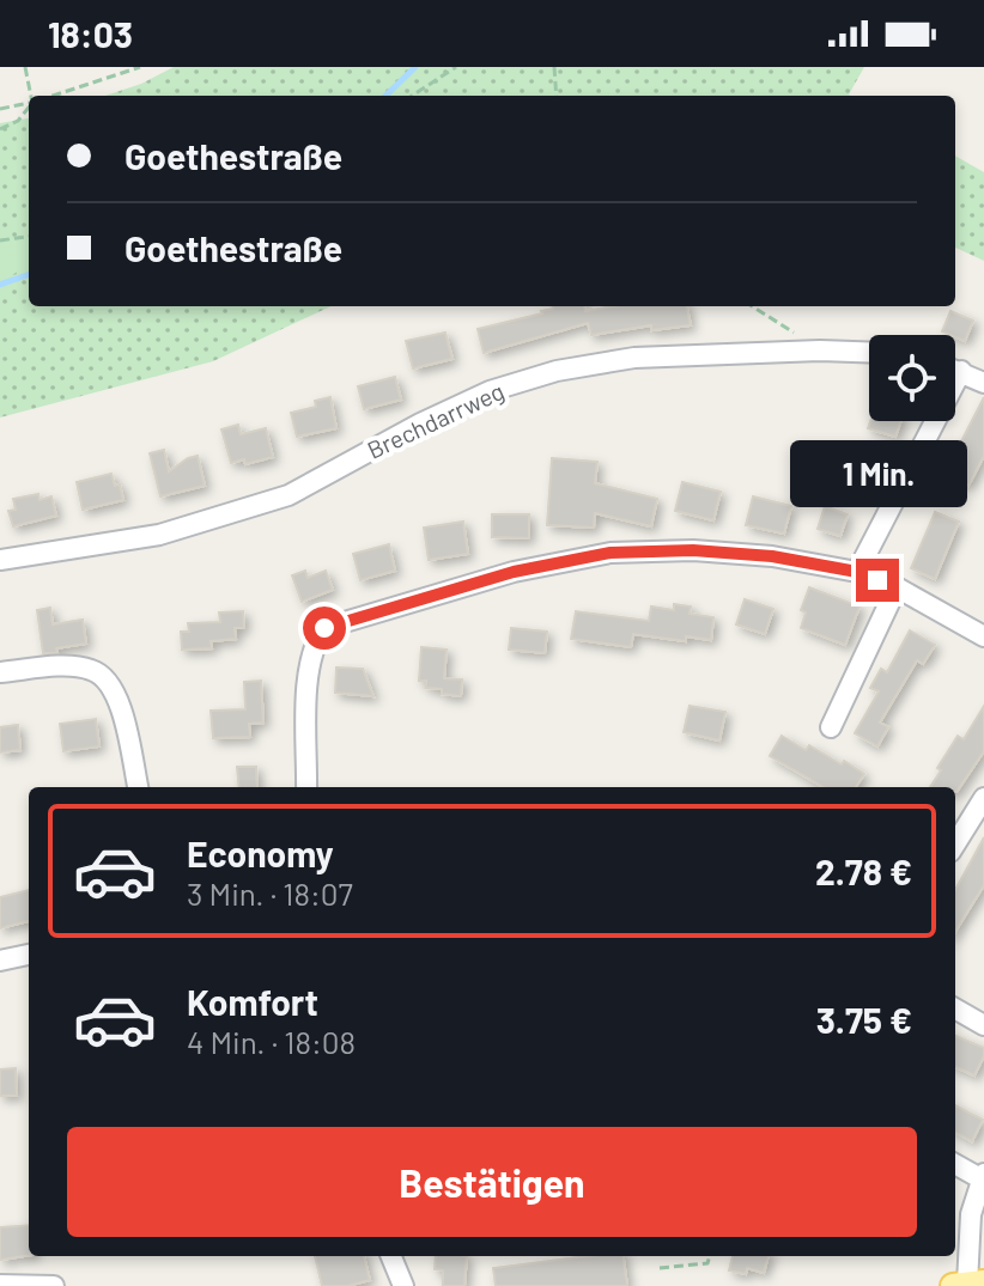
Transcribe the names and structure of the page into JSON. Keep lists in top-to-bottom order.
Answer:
{
  "streets": {
    "street": ["Brechdarrweg"]
  },
  "page": {
    "status": "18:03",
    "banner": ["Goethestraße", "Goethestraße"],
    "bubble": "1 Min.",
    "list": [
      {
        "name": "Economy",
        "note": "3 Min. · 18:07",
        "value": "2.78 €"
      },
      {
        "name": "Komfort",
        "note": "4 Min. · 18:08",
        "value": "3.75 €"
      }
    ],
    "buttons": "Bestätigen"
  }
}
